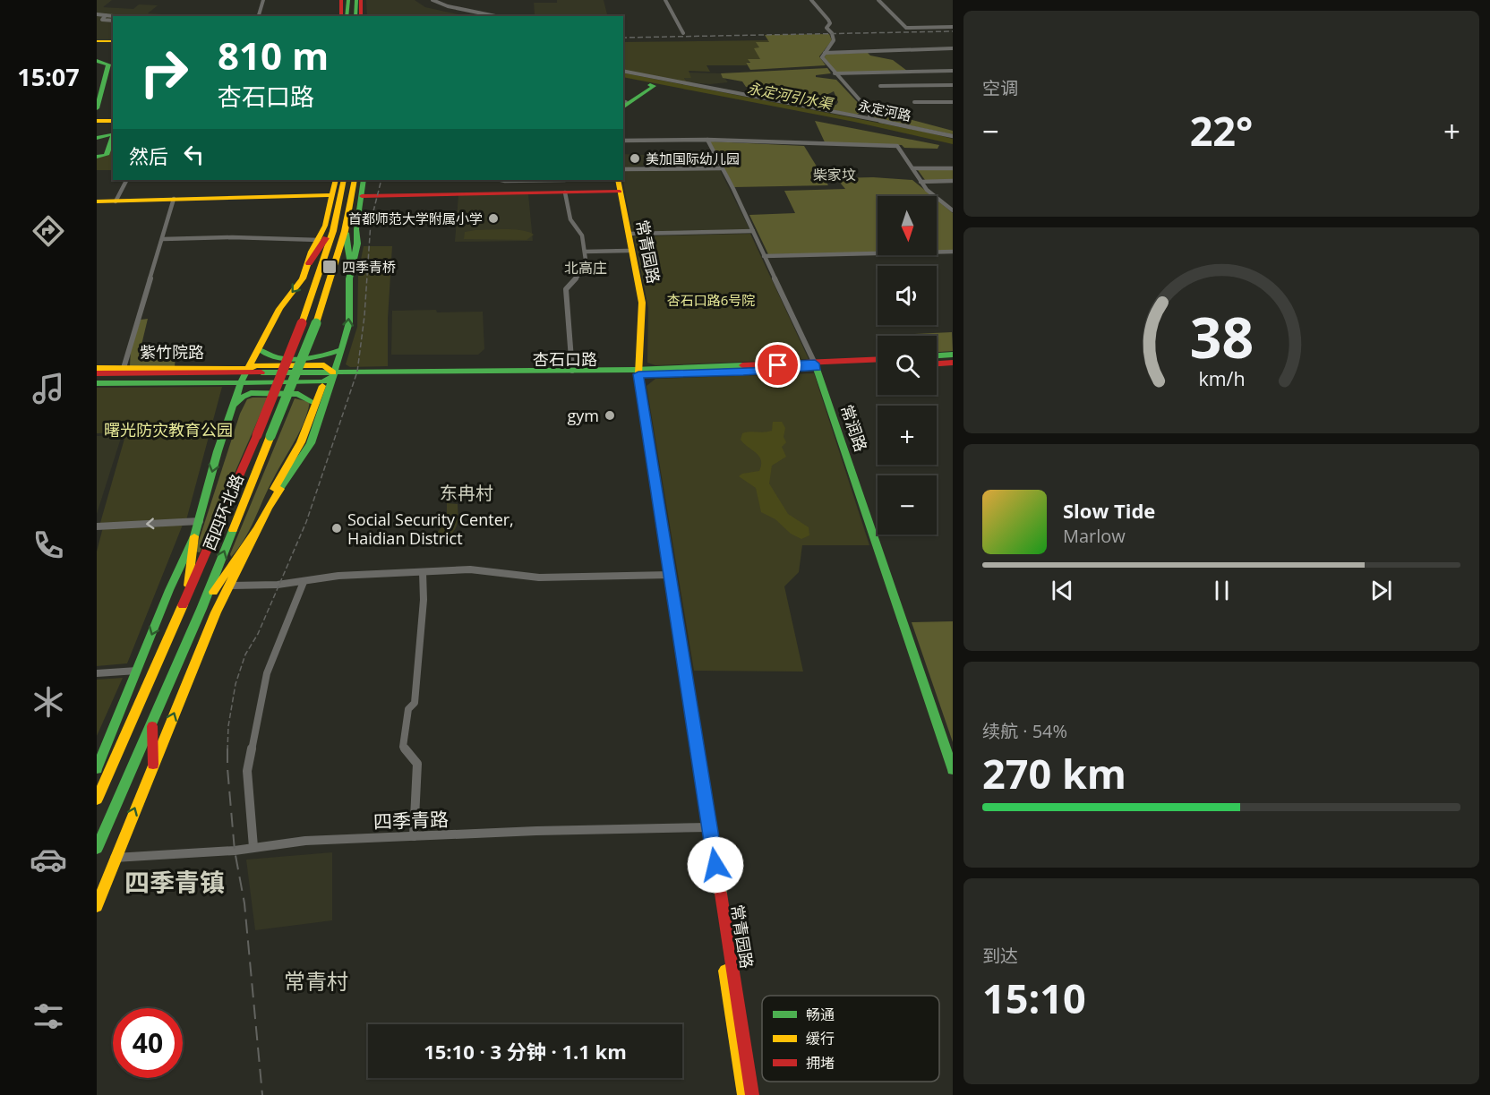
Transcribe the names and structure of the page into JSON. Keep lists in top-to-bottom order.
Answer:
{
  "streets": {
    "main road": [
      "常青园路",
      "紫竹院路",
      "杏石口路",
      "常润路",
      "西四环北路"
    ],
    "street": ["永定河路", "四季青路"]
  },
  "crossings": [
    ["常青园路", "杏石口路"],
    ["常青园路", "四季青路"],
    ["紫竹院路", "杏石口路"],
    ["紫竹院路", "西四环北路"],
    ["杏石口路", "常润路"],
    ["杏石口路", "西四环北路"]
  ],
  "districts": [
    "柴家坟",
    "北高庄",
    "东冉村",
    "四季青镇",
    "常青村"
  ],
  "water": ["永定河引水渠"],
  "parks": ["杏石口路6号院", "曙光防灾教育公园"],
  "places": {
    "other": [
      "美加国际幼儿园",
      "首都师范大学附属小学",
      "gym",
      "Social Security Center, Haidian District"
    ],
    "transit": ["四季青桥"]
  },
  "legend": ["畅通", "缓行", "拥堵"],
  "north": "bottom",
  "page": {
    "tabs": "15:07",
    "tile": [
      "空调",
      ["续航 · 54%", "270 km"],
      ["到达", "15:10"]
    ],
    "turn": ["810 m", "杏石口路"],
    "heat": ["−", "22°", "+"],
    "then": "然后",
    "map_buttons": ["+", "−"],
    "song": ["Slow Tide", "Marlow"],
    "limit": "40",
    "trip": "15:10 · 3 分钟 · 1.1 km",
    "gauge": ["38", "km/h"]
  }
}
